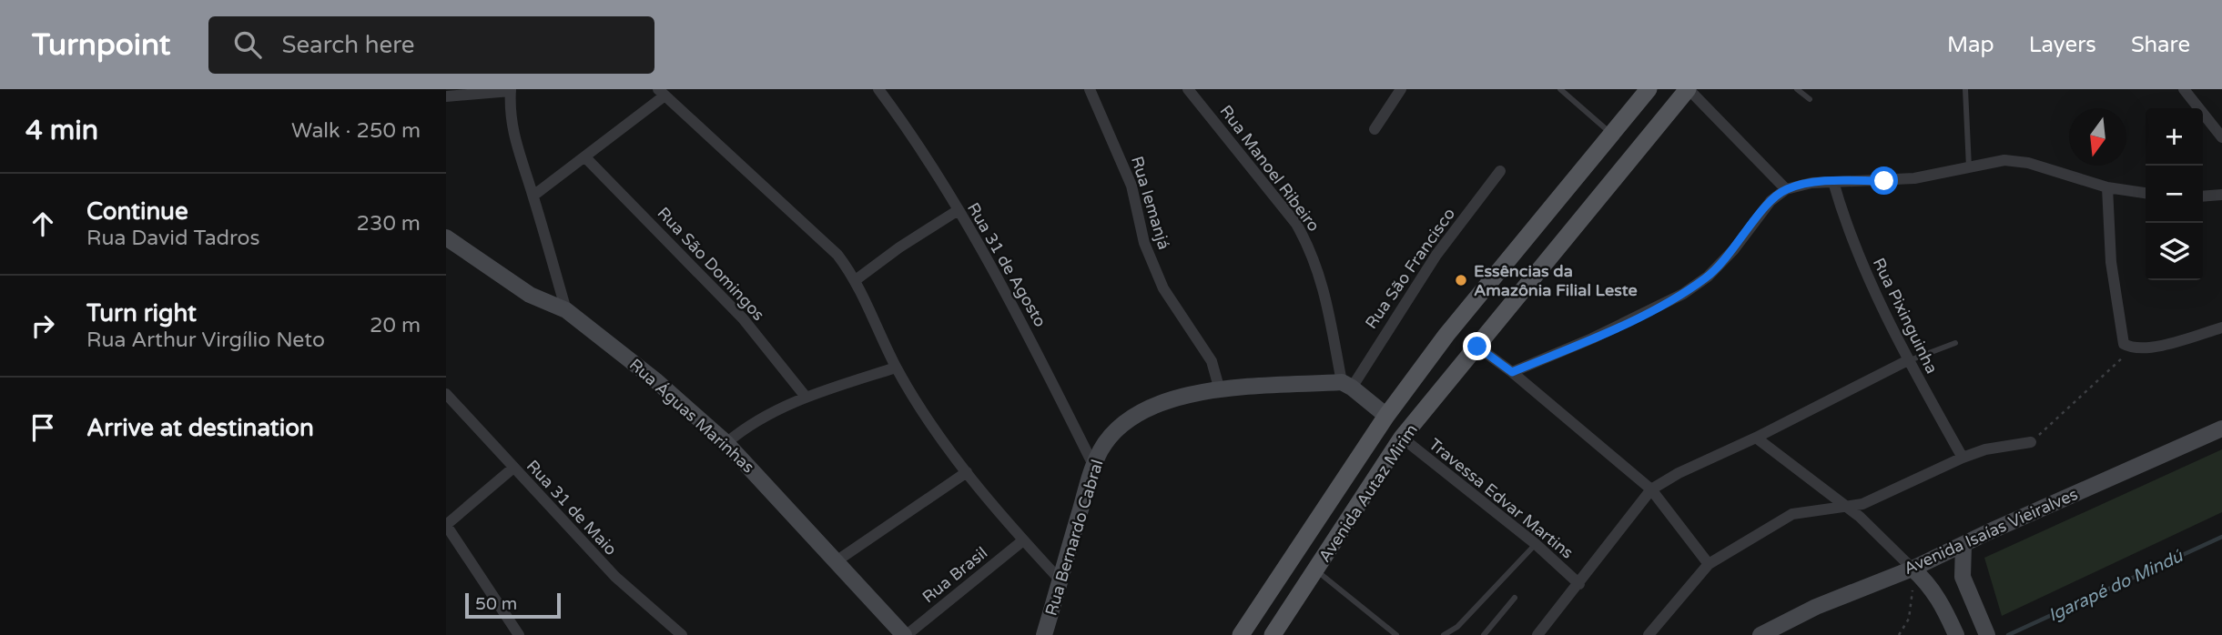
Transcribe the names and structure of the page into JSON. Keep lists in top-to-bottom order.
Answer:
{
  "streets": {
    "main road": ["Avenida Autaz Mirim"],
    "street": [
      "Rua Manoel Ribeiro",
      "Rua Iemanjá",
      "Rua São Domingos",
      "Rua 31 de Agosto",
      "Rua São Francisco",
      "Rua Pixinguinha",
      "Rua Águas Marinhas",
      "Travessa Edvar Martins",
      "Rua 31 de Maio",
      "Avenida Isaías Vieiralves",
      "Rua Bernardo Cabral",
      "Rua Brasil"
    ]
  },
  "crossings": [
    ["Rua Manoel Ribeiro", "Rua São Francisco"],
    ["Rua Manoel Ribeiro", "Rua Bernardo Cabral"],
    ["Rua Iemanjá", "Rua Bernardo Cabral"],
    ["Rua 31 de Agosto", "Rua Bernardo Cabral"],
    ["Rua São Francisco", "Rua Bernardo Cabral"],
    ["Rua Águas Marinhas", "Rua Brasil"],
    ["Avenida Autaz Mirim", "Travessa Edvar Martins"]
  ],
  "water": ["Igarapé do Mindú"],
  "places": ["Essências da Amazônia Filial Leste"],
  "scale_bar": "50 m",
  "north": "bottom",
  "page": {
    "header": "Turnpoint",
    "search": "Search here",
    "nav": ["Map", "Layers", "Share"],
    "heading": ["4 min", "Walk · 250 m"],
    "map_buttons": ["+", "−"],
    "list": [
      ["Continue", "Rua David Tadros", "230 m"],
      ["Turn right", "Rua Arthur Virgílio Neto", "20 m"],
      "Arrive at destination"
    ],
    "scale": "50 m"
  }
}
